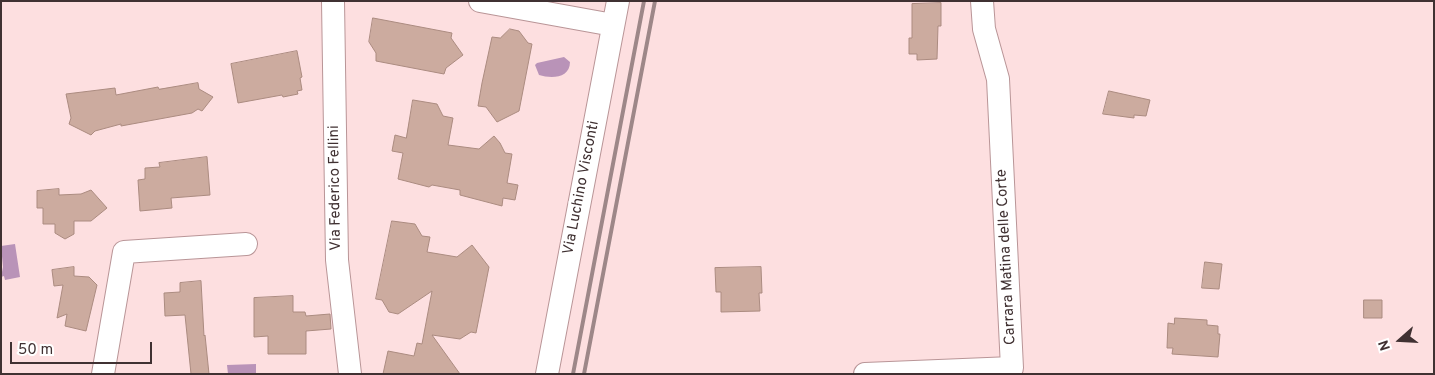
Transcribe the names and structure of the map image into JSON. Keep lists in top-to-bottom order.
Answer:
{
  "streets": {
    "street": ["Via Federico Fellini", "Via Luchino Visconti", "Carrara Matina delle Corte"]
  },
  "scale_bar": "50 m",
  "north": "left"
}
